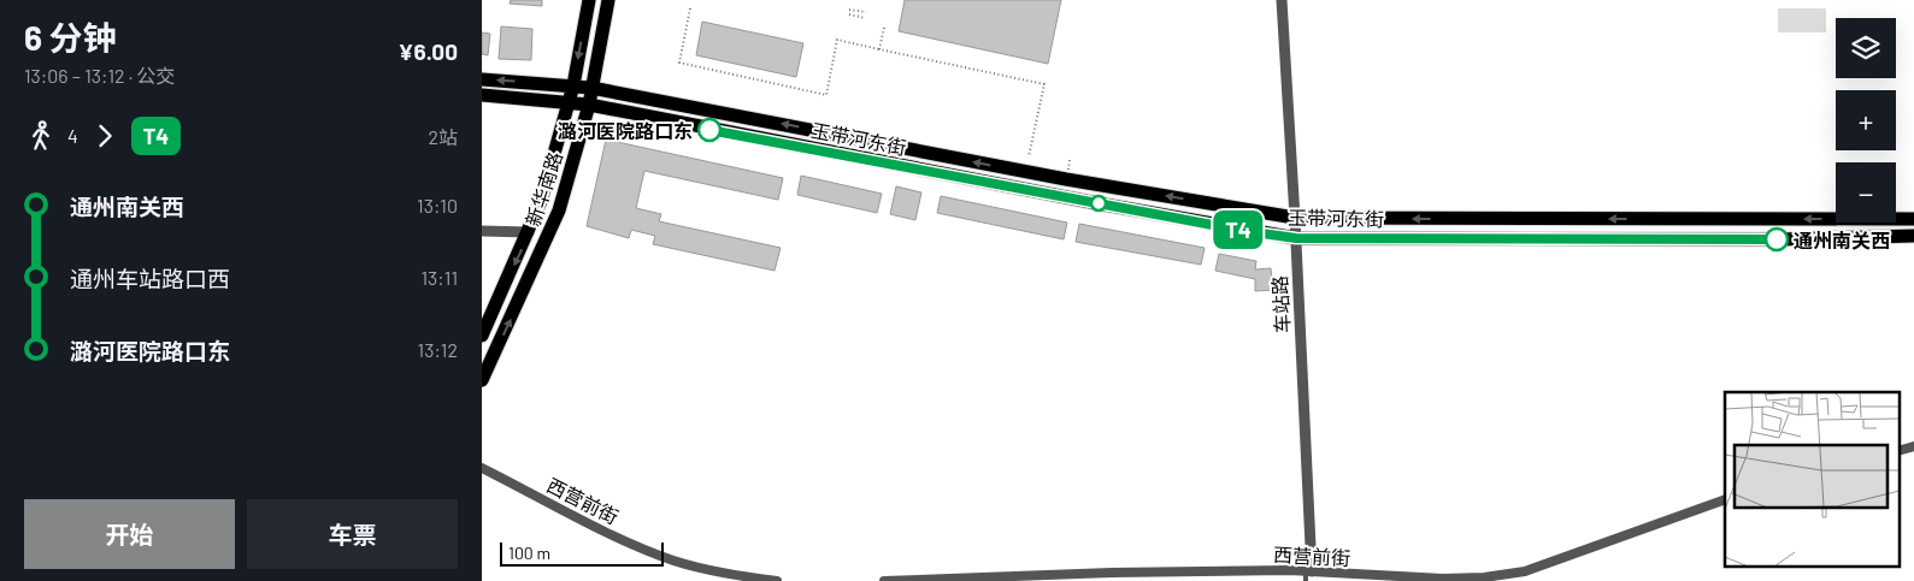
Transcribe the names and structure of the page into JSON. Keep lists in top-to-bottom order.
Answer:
{
  "streets": {
    "main road": ["玉带河东街", "新华南路"],
    "street": ["车站路", "西营前街"]
  },
  "crossings": [
    ["玉带河东街", "新华南路"],
    ["玉带河东街", "车站路"],
    ["车站路", "西营前街"]
  ],
  "places": ["潞河医院路口东", "通州南关西"],
  "lines": ["bus line T4"],
  "scale_bar": "100 m",
  "page": {
    "heading": ["6 分钟", "13:06 – 13:12 · 公交", "¥6.00"],
    "on_map": "T4",
    "map_buttons": ["+", "−"],
    "legs": ["4", "T4", "2站"],
    "list": [
      {
        "name": "通州南关西",
        "value": "13:10"
      },
      {
        "name": "通州车站路口西",
        "value": "13:11"
      },
      {
        "name": "潞河医院路口东",
        "value": "13:12"
      }
    ],
    "buttons": ["开始", "车票"],
    "scale": "100 m"
  }
}
